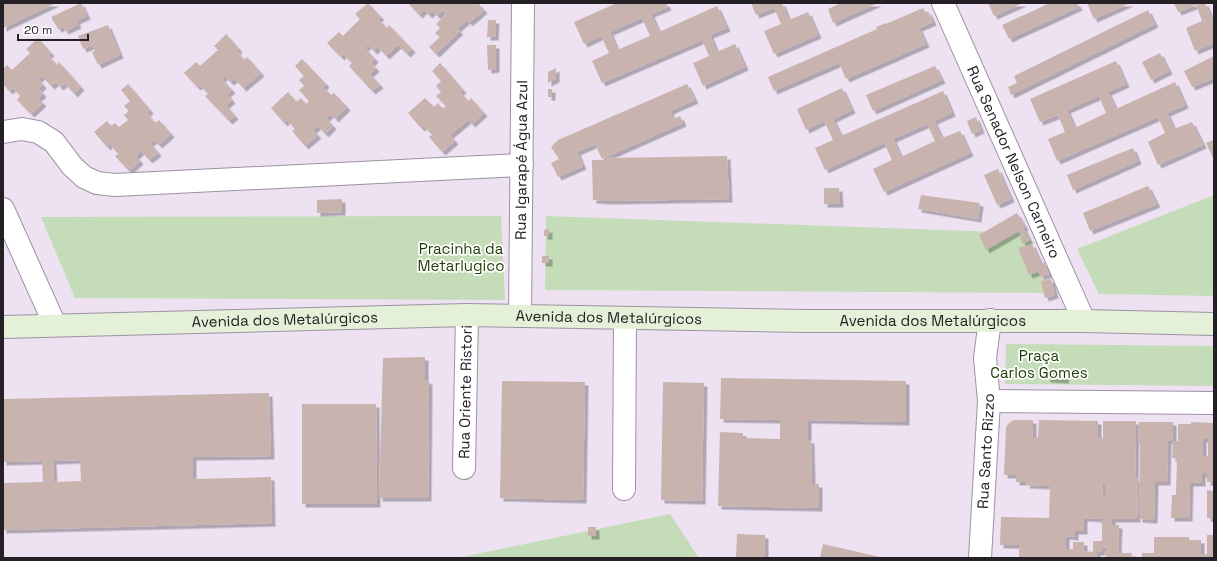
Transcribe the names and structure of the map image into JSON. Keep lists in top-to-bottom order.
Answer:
{
  "streets": {
    "main road": ["Avenida dos Metalúrgicos"],
    "street": [
      "Rua Igarapé Água Azul",
      "Rua Senador Nelson Carneiro",
      "Rua Oriente Ristori",
      "Rua Santo Rizzo"
    ]
  },
  "crossings": [
    ["Rua Igarapé Água Azul", "Avenida dos Metalúrgicos"],
    ["Rua Senador Nelson Carneiro", "Avenida dos Metalúrgicos"],
    ["Avenida dos Metalúrgicos", "Rua Oriente Ristori"],
    ["Avenida dos Metalúrgicos", "Rua Santo Rizzo"]
  ],
  "parks": ["Pracinha da Metarlugico", "Praça Carlos Gomes"],
  "scale_bar": "20 m"
}
